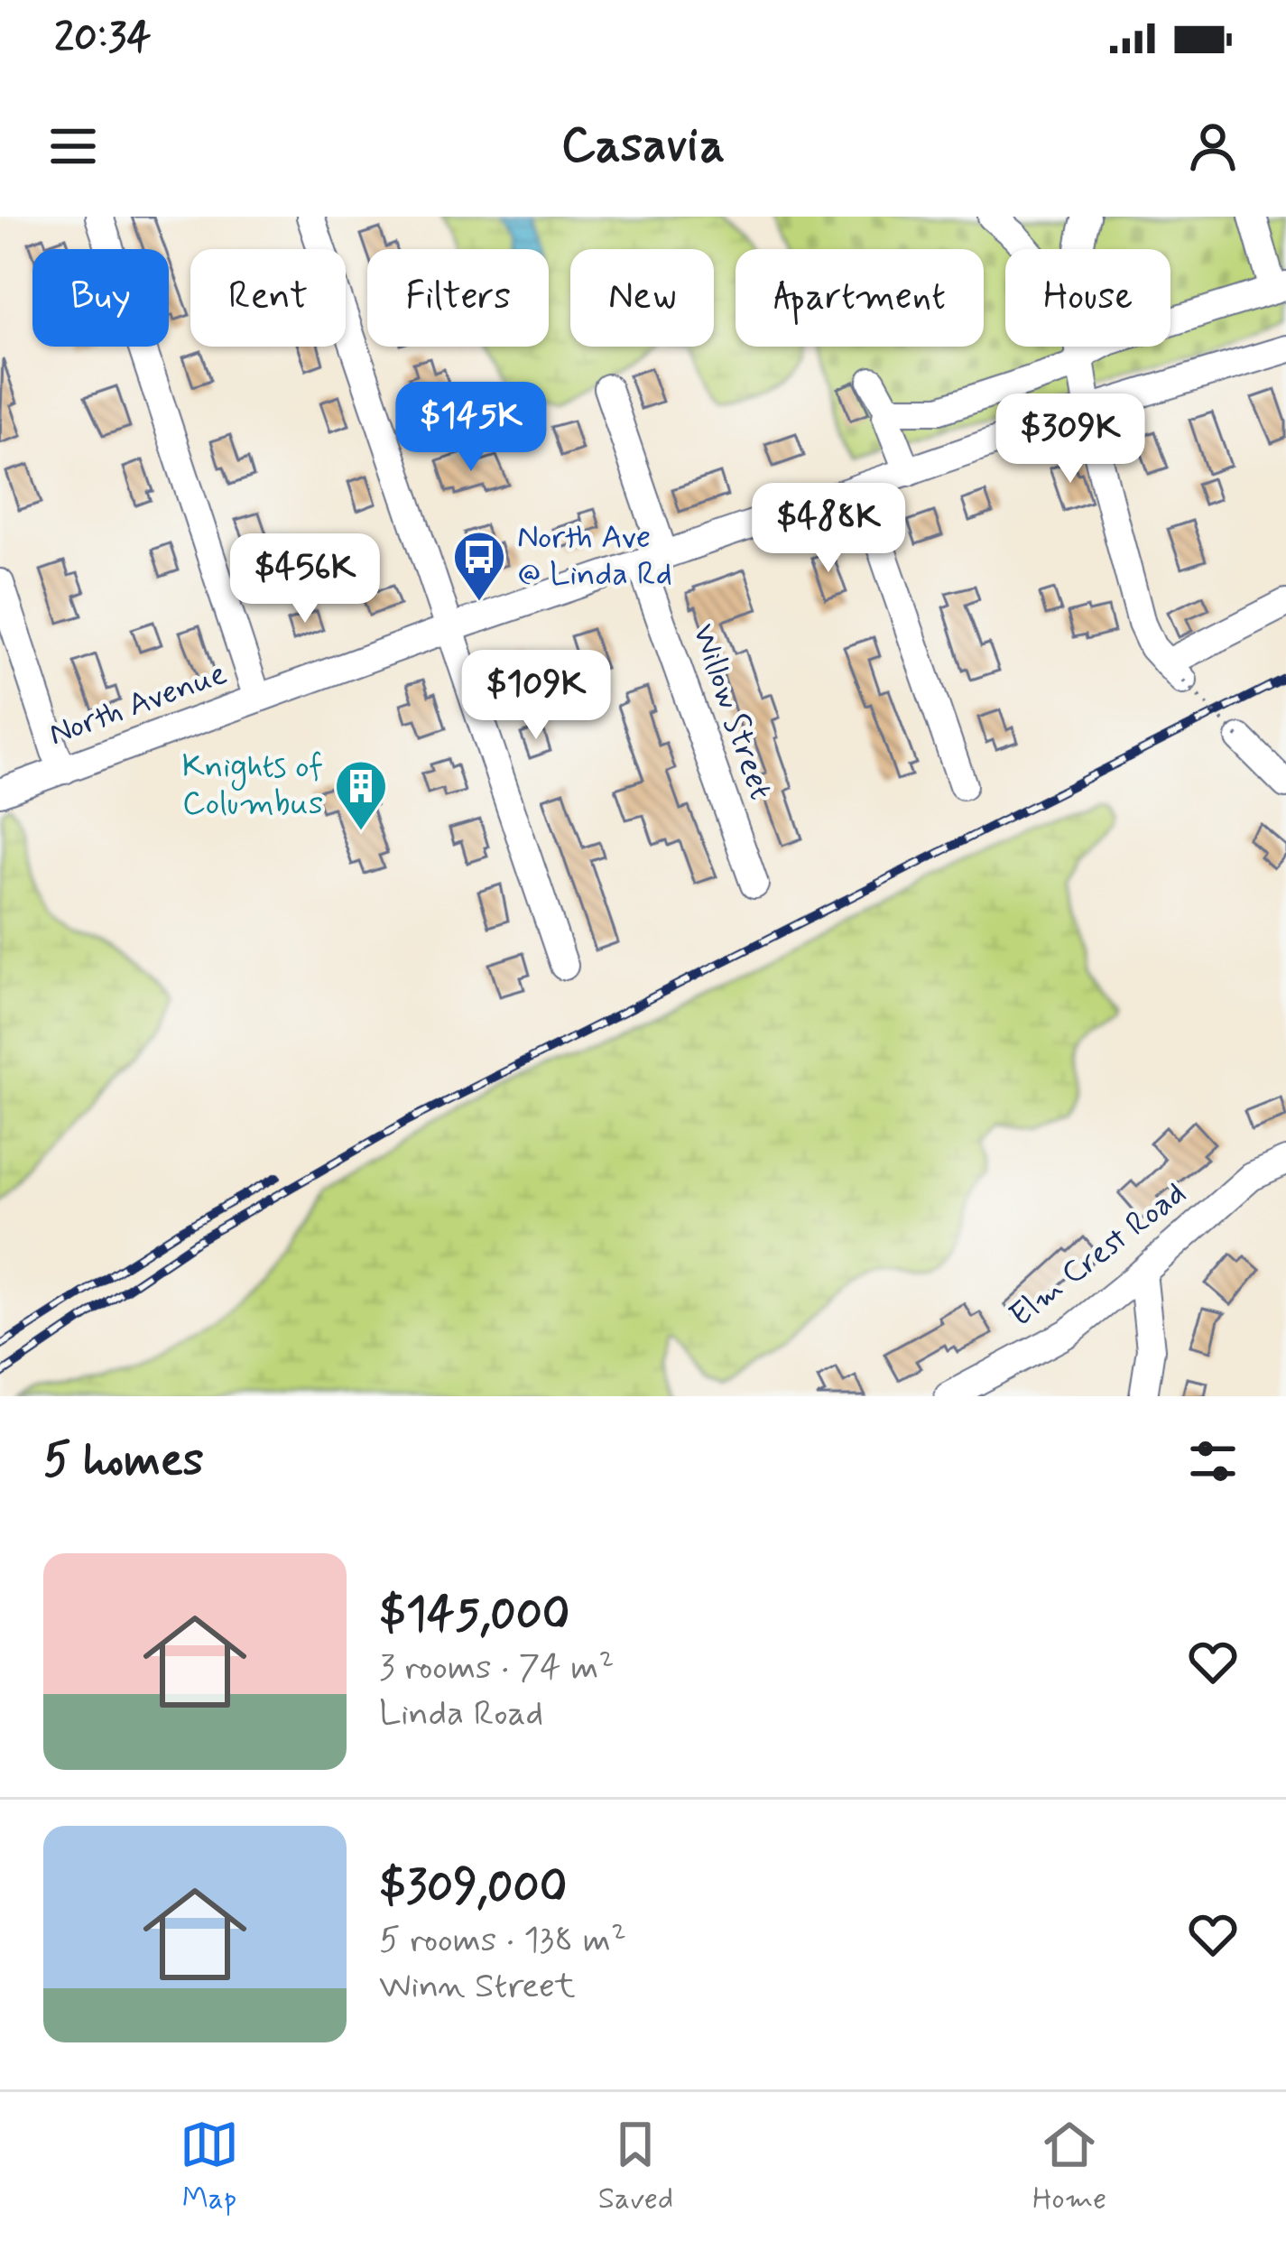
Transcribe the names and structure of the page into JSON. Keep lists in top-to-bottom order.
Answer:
{
  "streets": {
    "street": ["North Avenue", "Willow Street", "Elm Crest Road"]
  },
  "crossings": [
    ["North Avenue", "Willow Street"]
  ],
  "places": {
    "bus stop": ["North Ave @ Linda Rd"],
    "building": ["Knights of Columbus"]
  },
  "page": {
    "status": "20:34",
    "header": "Casavia",
    "chip": [
      "Buy",
      "Rent",
      "Filters",
      "New",
      "Apartment",
      "House"
    ],
    "price": [
      "$145K",
      "$309K",
      "$488K",
      "$456K",
      "$109K"
    ],
    "heading": "5 homes",
    "list": [
      {
        "name": "$145,000",
        "note": "3 rooms · 74 m² · Linda Road"
      },
      {
        "name": "$309,000",
        "note": "5 rooms · 138 m² · Winn Street"
      }
    ],
    "tabs": ["Map", "Saved", "Home"]
  }
}
